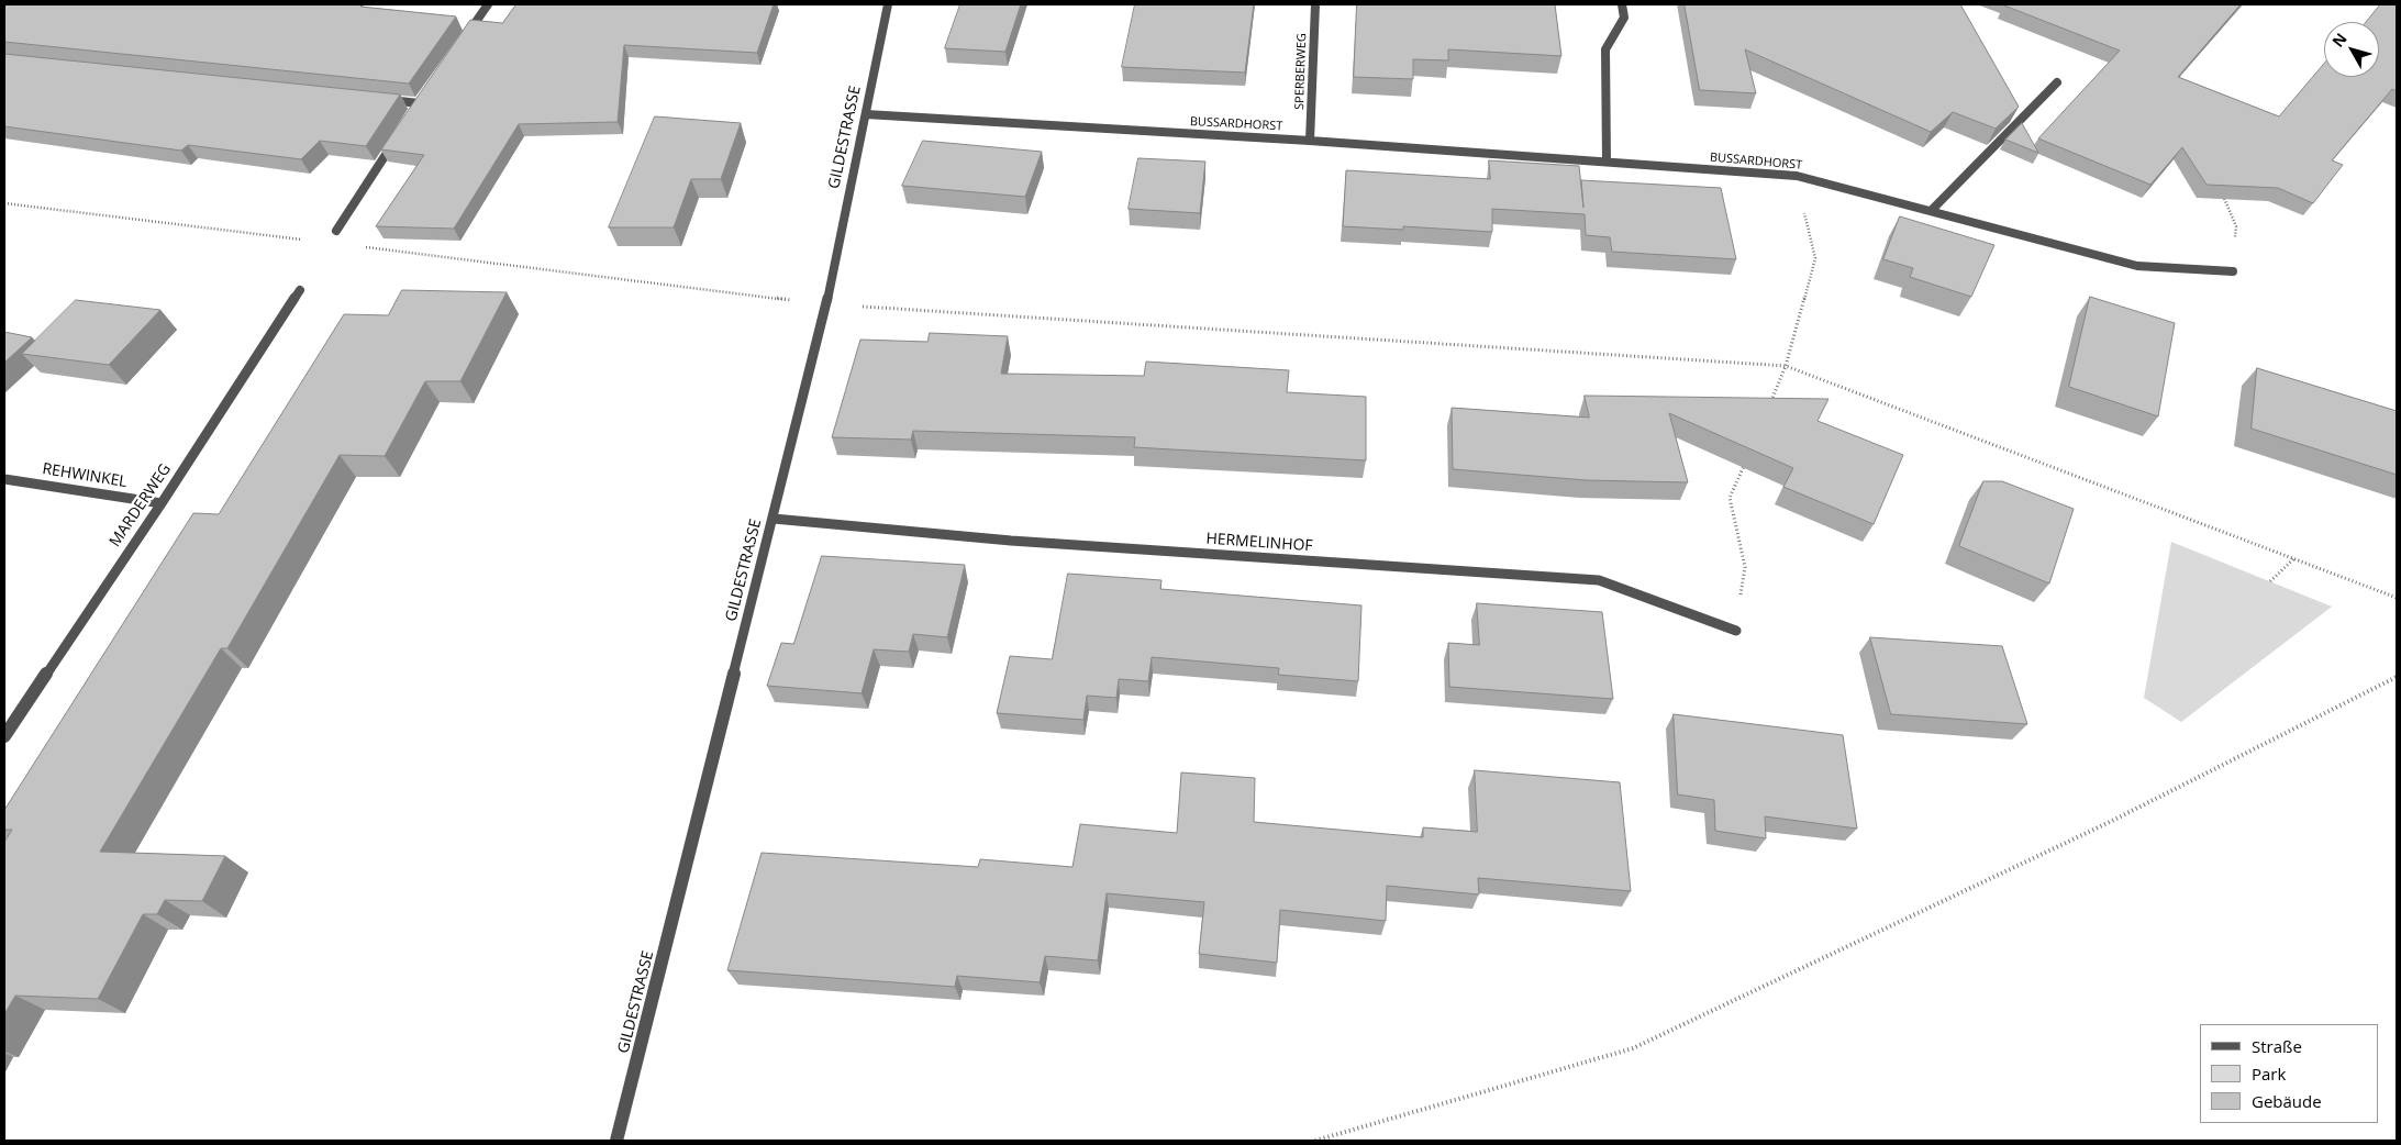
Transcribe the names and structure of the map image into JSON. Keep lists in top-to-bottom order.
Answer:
{
  "streets": {
    "street": [
      "SPERBERWEG",
      "BUSSARDHORST",
      "GILDESTRASSE",
      "REHWINKEL",
      "MARDERWEG",
      "HERMELINHOF"
    ]
  },
  "crossings": [
    ["SPERBERWEG", "BUSSARDHORST"],
    ["BUSSARDHORST", "GILDESTRASSE"],
    ["GILDESTRASSE", "HERMELINHOF"],
    ["REHWINKEL", "MARDERWEG"]
  ],
  "legend": ["Straße", "Park", "Gebäude"],
  "north": "top left"
}
